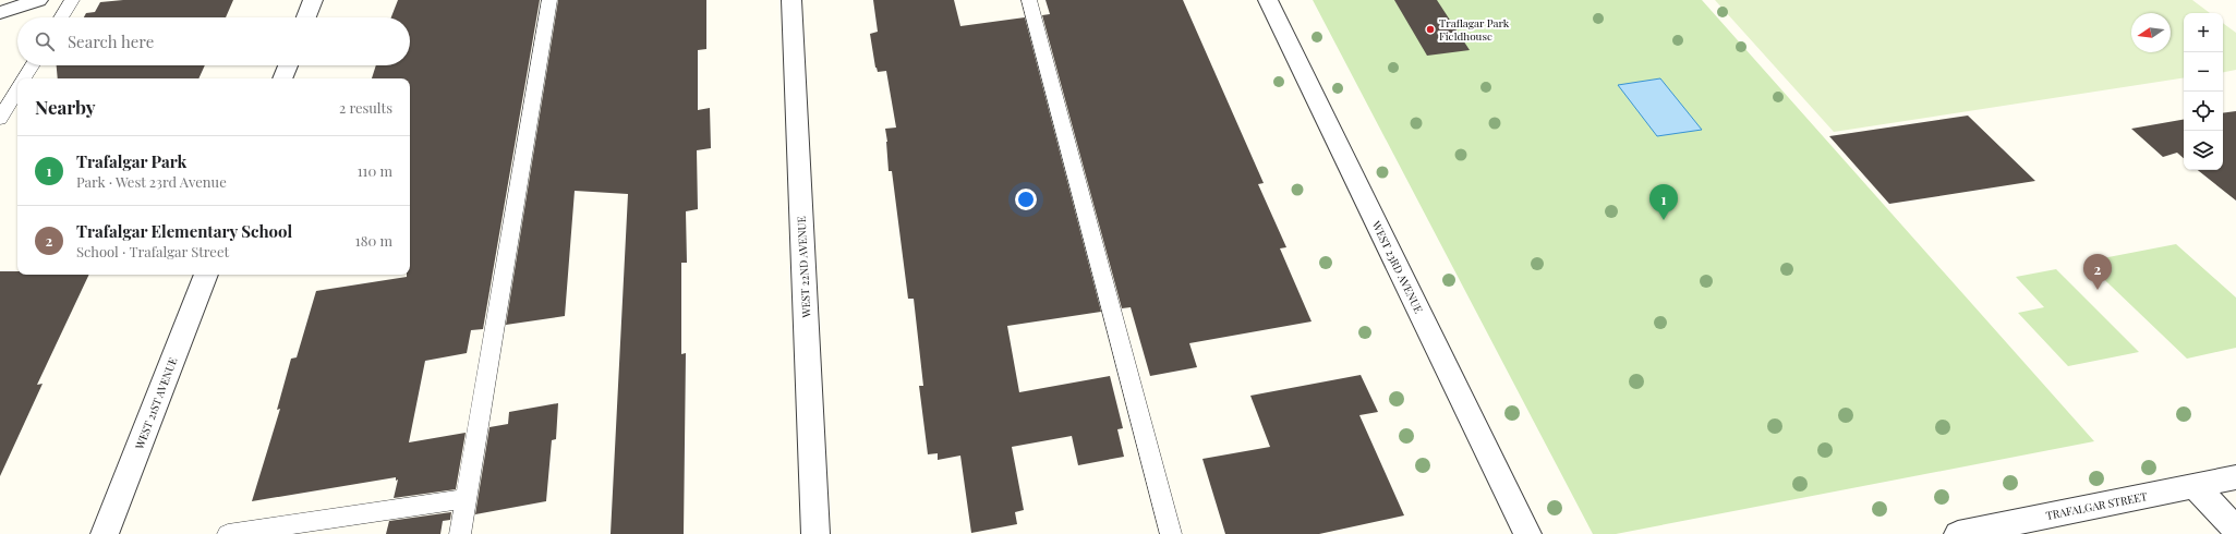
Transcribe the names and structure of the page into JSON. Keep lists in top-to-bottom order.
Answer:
{
  "streets": {
    "street": [
      "WEST 22ND AVENUE",
      "WEST 23RD AVENUE",
      "WEST 21ST AVENUE",
      "TRAFALGAR STREET"
    ]
  },
  "places": ["Traflagar Park Fieldhouse"],
  "north": "left",
  "page": {
    "map_buttons": ["+", "−"],
    "search": "Search here",
    "heading": ["Nearby", "2 results"],
    "list": [
      {
        "mark": "1",
        "name": "Trafalgar Park",
        "note": "Park · West 23rd Avenue",
        "value": "110 m"
      },
      {
        "mark": "2",
        "name": "Trafalgar Elementary School",
        "note": "School · Trafalgar Street",
        "value": "180 m"
      }
    ],
    "pins": ["1", "2"]
  }
}
